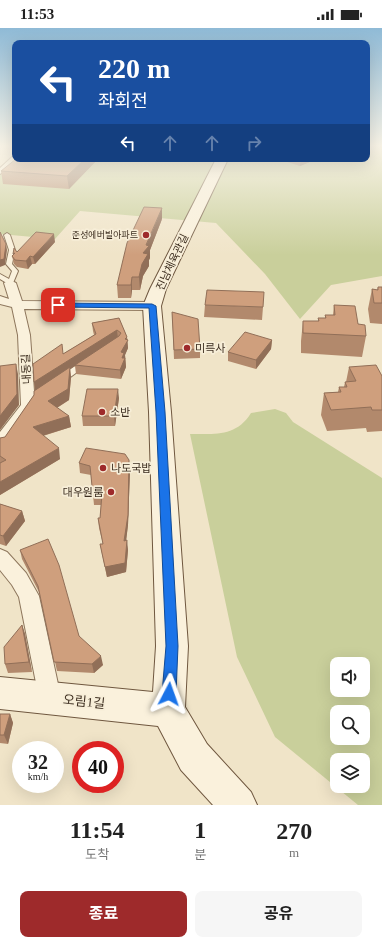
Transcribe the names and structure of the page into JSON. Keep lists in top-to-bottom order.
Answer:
{
  "streets": {
    "street": ["진남체육관길", "내동길", "오림1길"]
  },
  "crossings": [
    ["진남체육관길", "오림1길"]
  ],
  "places": [
    "준성에버빌아파트",
    "미륵사",
    "소반",
    "나도국밥",
    "대우원룸"
  ],
  "page": {
    "status": "11:53",
    "turn": ["220 m", "좌회전"],
    "speed": "32 km/h",
    "limit": "40",
    "eta": [
      "11:54",
      "도착",
      "1",
      "분",
      "270",
      "m"
    ],
    "buttons": ["종료", "공유"]
  }
}
